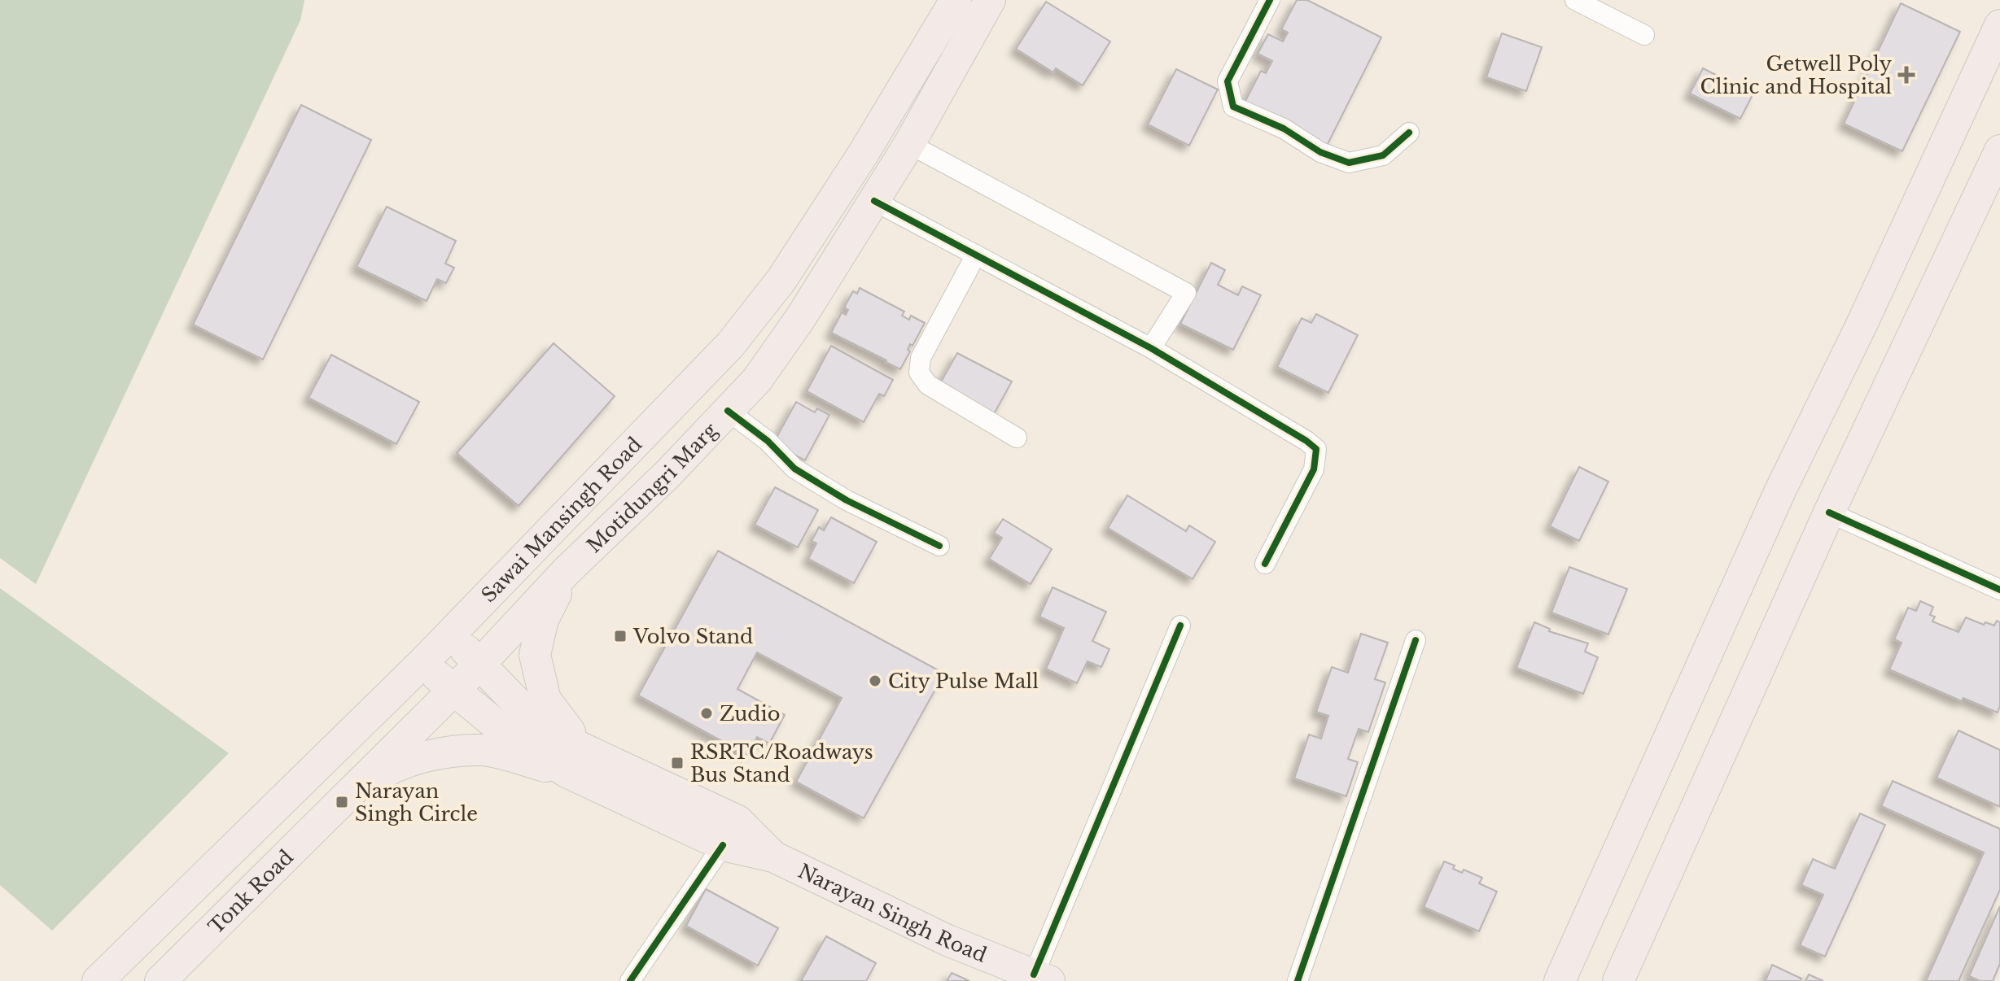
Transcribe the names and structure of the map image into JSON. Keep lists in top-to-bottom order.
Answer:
{
  "streets": {
    "main road": [
      "Motidungri Marg",
      "Sawai Mansingh Road",
      "Tonk Road",
      "Narayan Singh Road"
    ]
  },
  "crossings": [
    ["Motidungri Marg", "Tonk Road"]
  ],
  "places": {
    "health": ["Getwell Poly Clinic and Hospital"],
    "transit": ["Volvo Stand", "RSRTC/Roadways Bus Stand", "Narayan Singh Circle"],
    "other": ["City Pulse Mall", "Zudio"]
  }
}
